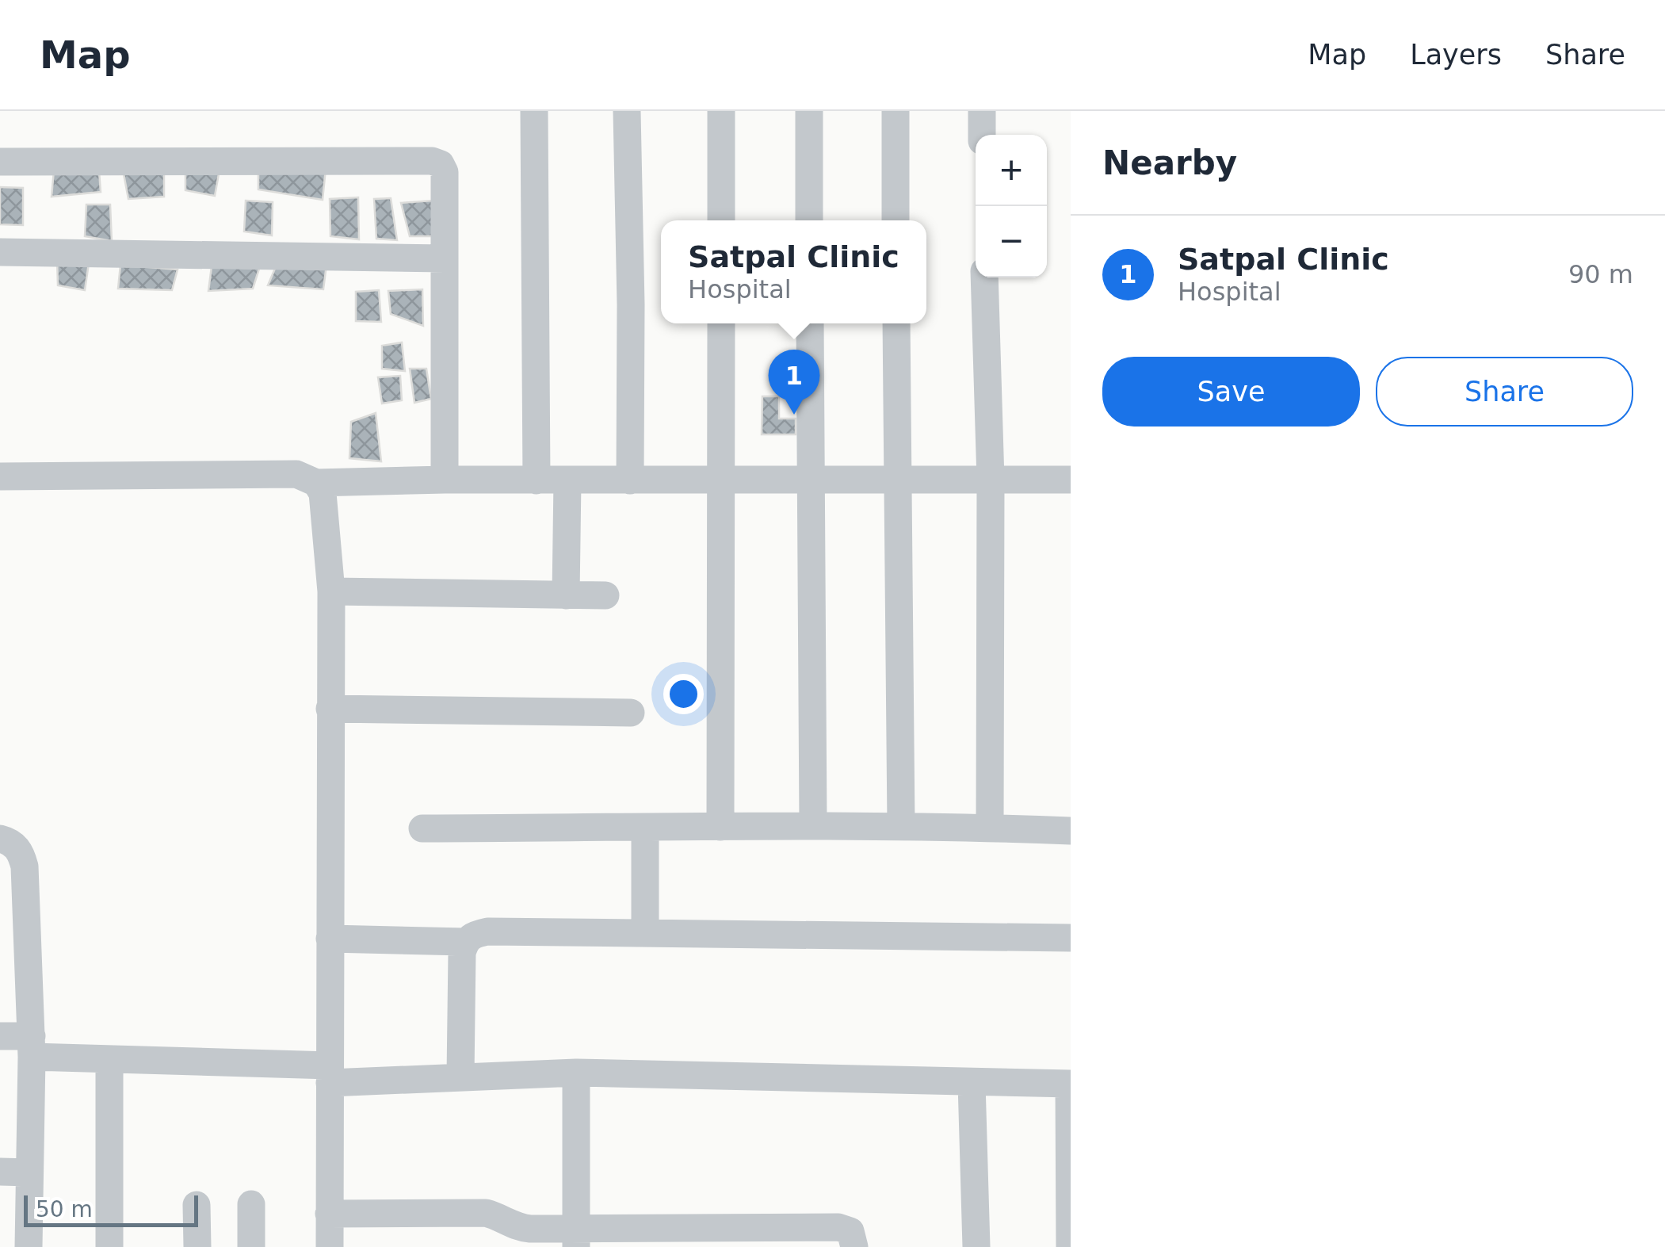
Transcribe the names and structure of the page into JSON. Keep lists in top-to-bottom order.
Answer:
{
  "scale_bar": "50 m",
  "page": {
    "header": "Map",
    "nav": ["Map", "Layers", "Share"],
    "heading": "Nearby",
    "map_buttons": ["+", "−"],
    "list": [
      {
        "mark": "1",
        "name": "Satpal Clinic",
        "note": "Hospital",
        "value": "90 m"
      }
    ],
    "popup": ["Satpal Clinic", "Hospital"],
    "buttons": ["Save", "Share"],
    "pins": "1",
    "scale": "50 m"
  }
}
